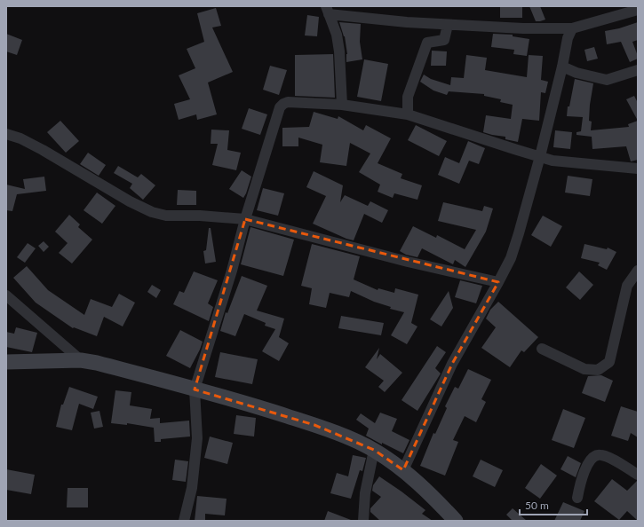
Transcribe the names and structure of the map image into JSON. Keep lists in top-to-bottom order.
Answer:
{
  "scale_bar": "50 m"
}
